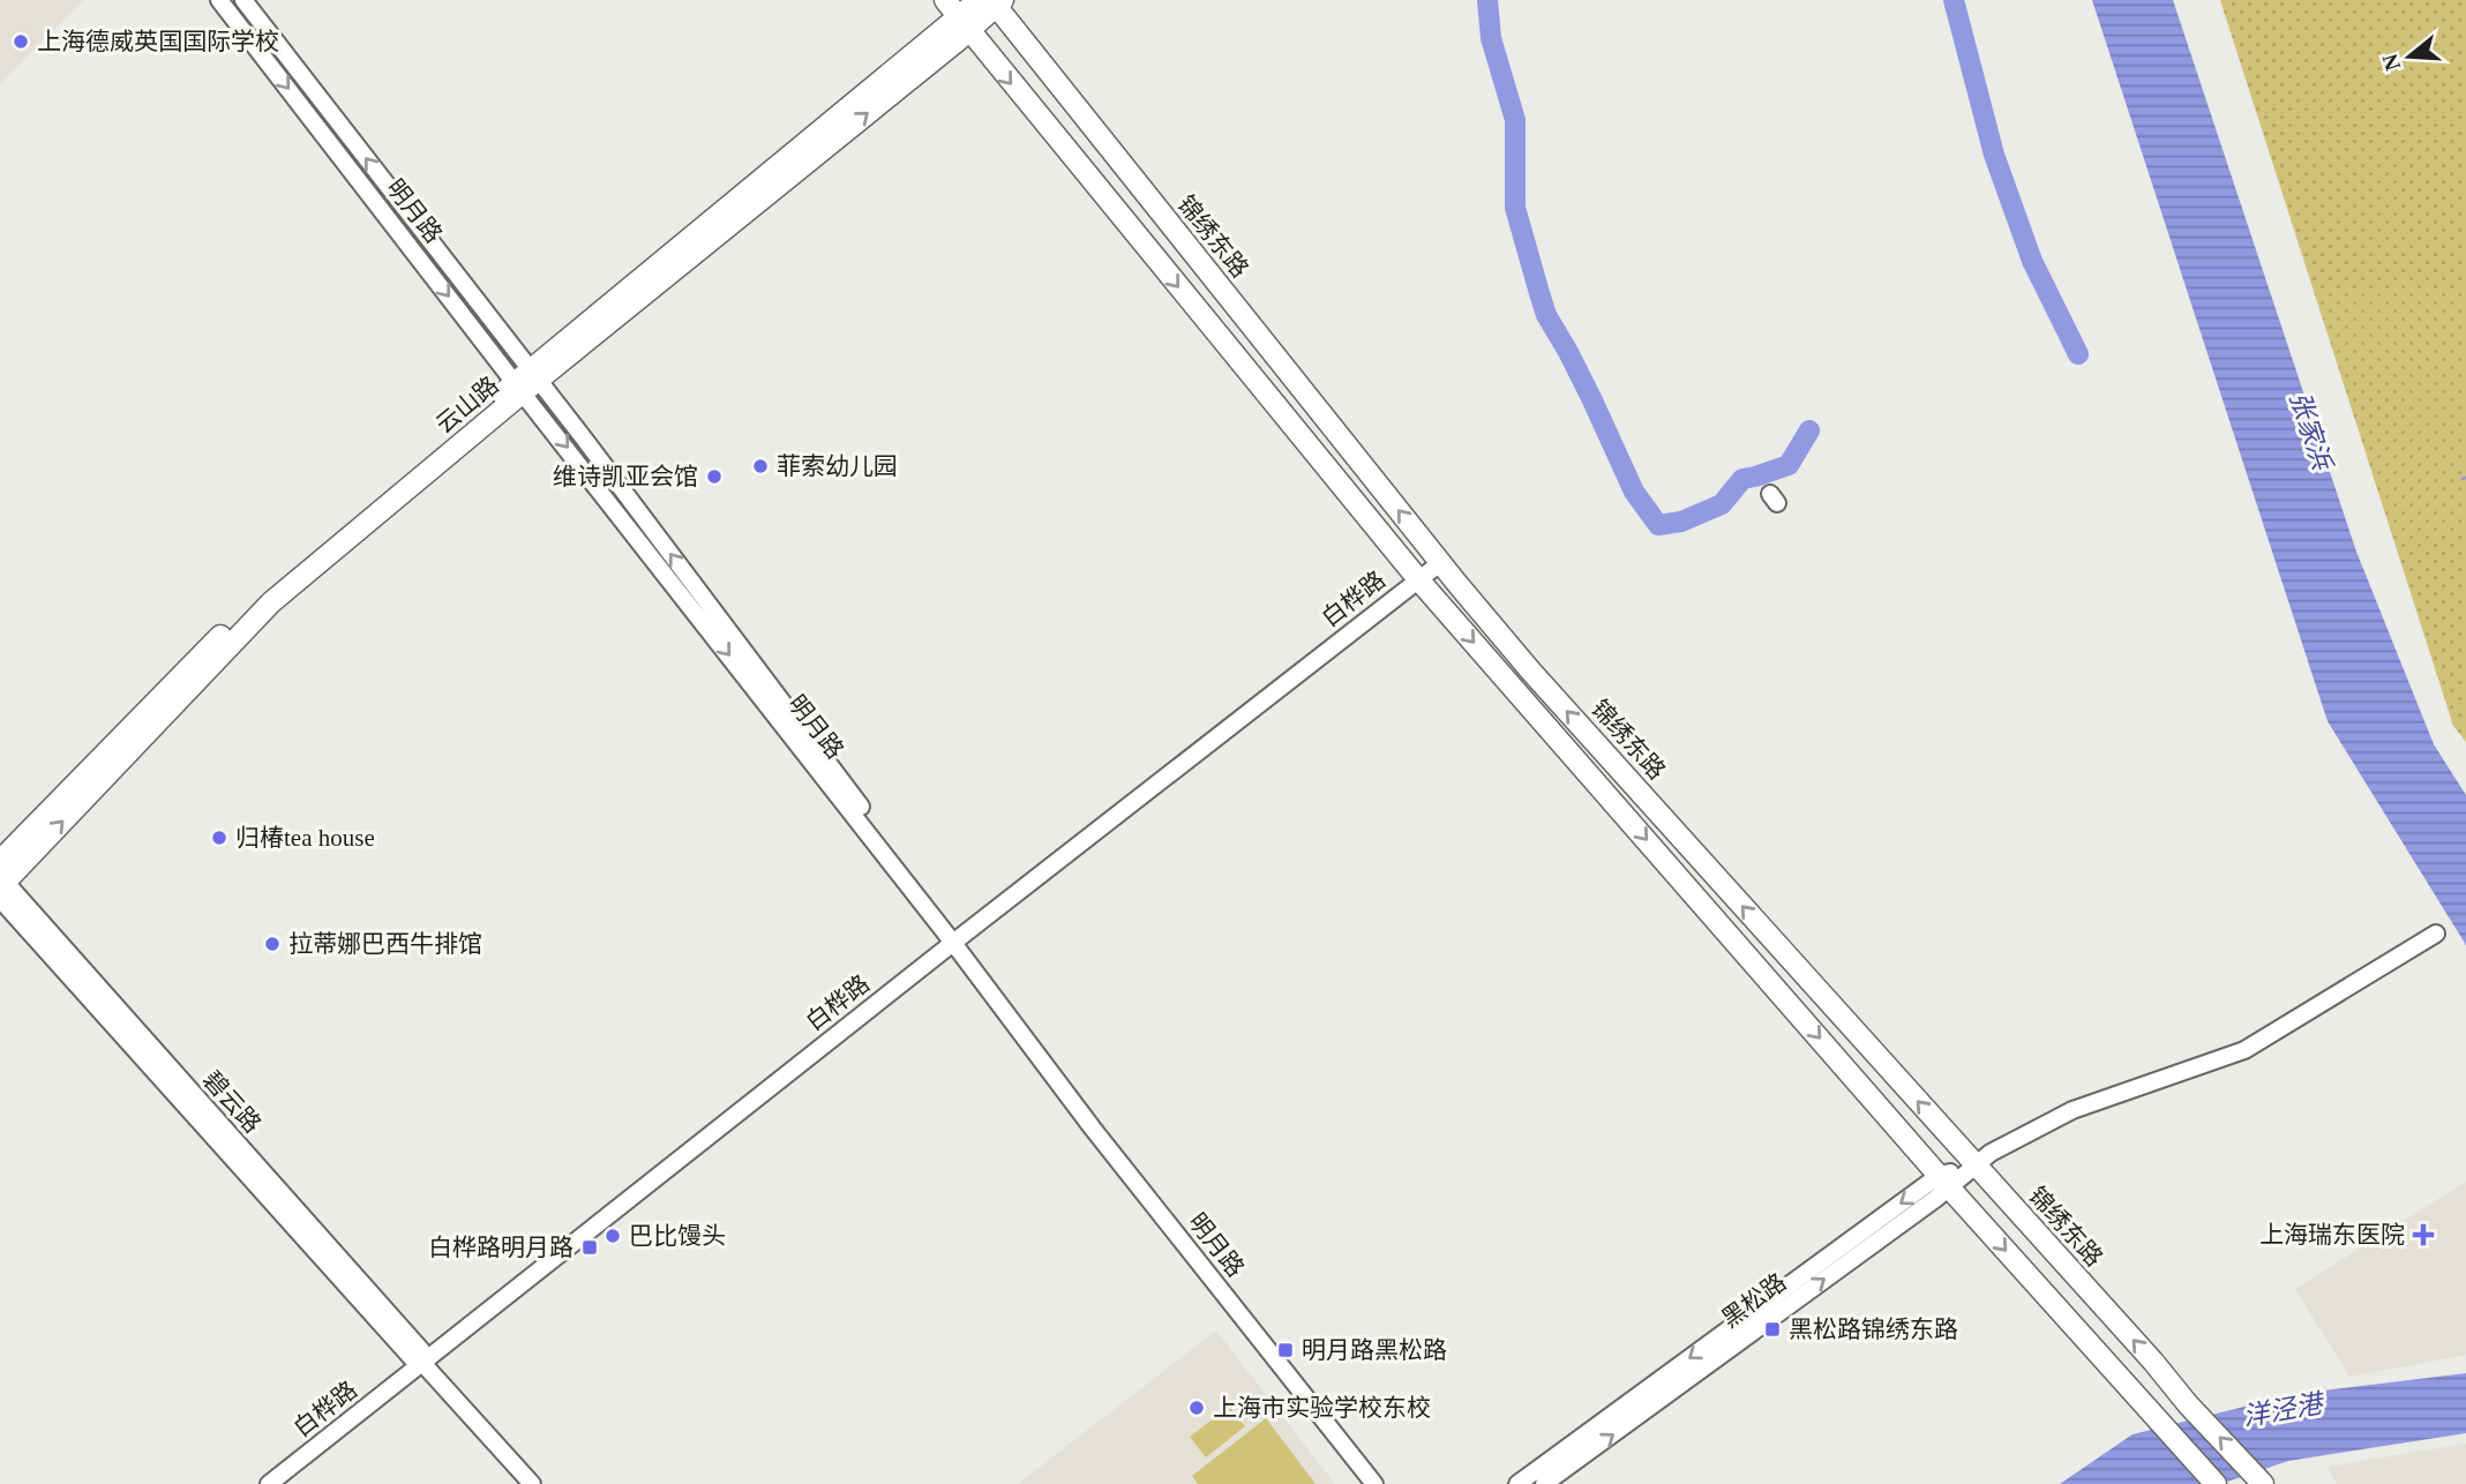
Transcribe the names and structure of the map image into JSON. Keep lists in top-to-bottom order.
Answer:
{
  "streets": {
    "main road": ["锦绣东路", "云山路"],
    "street": [
      "明月路",
      "白桦路",
      "碧云路",
      "黑松路"
    ]
  },
  "crossings": [
    ["明月路", "云山路"],
    ["明月路", "白桦路"],
    ["锦绣东路", "云山路"],
    ["锦绣东路", "白桦路"],
    ["云山路", "碧云路"],
    ["白桦路", "碧云路"]
  ],
  "water": ["张家浜", "洋泾港"],
  "places": {
    "other": [
      "上海德威英国国际学校",
      "菲索幼儿园",
      "维诗凯亚会馆",
      "归椿tea house",
      "拉蒂娜巴西牛排馆",
      "巴比馒头",
      "上海市实验学校东校"
    ],
    "health": ["上海瑞东医院"],
    "transit": ["白桦路明月路", "黑松路锦绣东路", "明月路黑松路"]
  },
  "north": "left"
}
